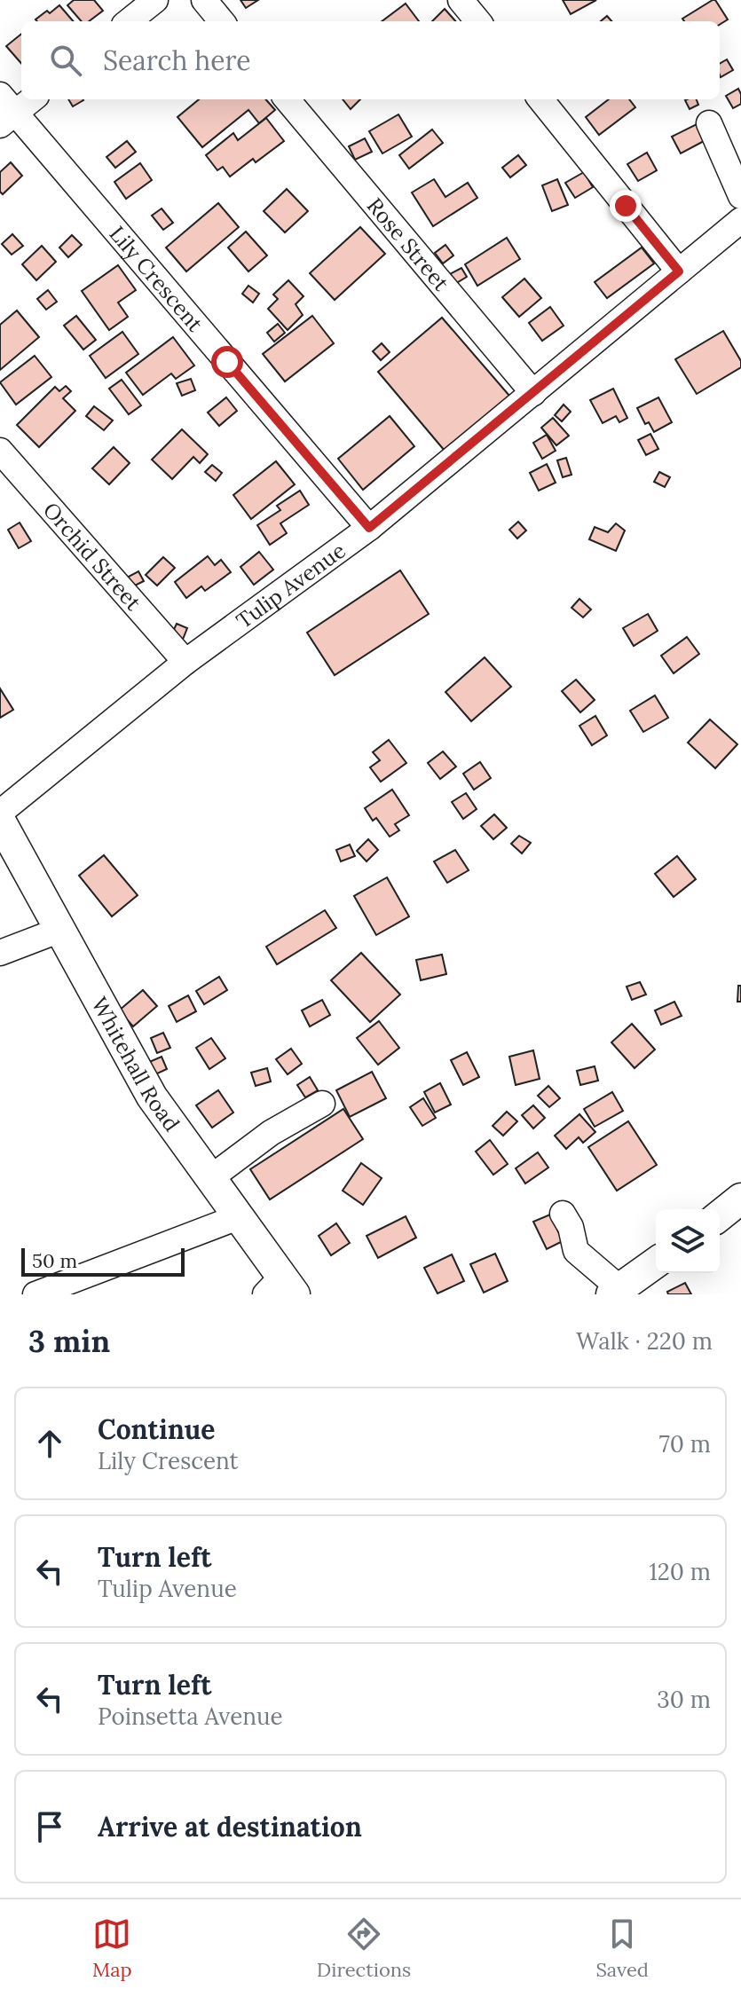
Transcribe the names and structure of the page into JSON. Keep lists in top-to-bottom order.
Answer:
{
  "streets": {
    "main road": ["Whitehall Road"],
    "street": [
      "Rose Street",
      "Lily Crescent",
      "Orchid Street",
      "Tulip Avenue"
    ]
  },
  "crossings": [
    ["Rose Street", "Tulip Avenue"],
    ["Lily Crescent", "Tulip Avenue"],
    ["Orchid Street", "Tulip Avenue"]
  ],
  "scale_bar": "50 m",
  "page": {
    "search": "Search here",
    "scale": "50 m",
    "heading": ["3 min", "Walk · 220 m"],
    "list": [
      ["Continue", "Lily Crescent", "70 m"],
      ["Turn left", "Tulip Avenue", "120 m"],
      ["Turn left", "Poinsetta Avenue", "30 m"],
      "Arrive at destination"
    ],
    "nav": ["Map", "Directions", "Saved"]
  }
}
